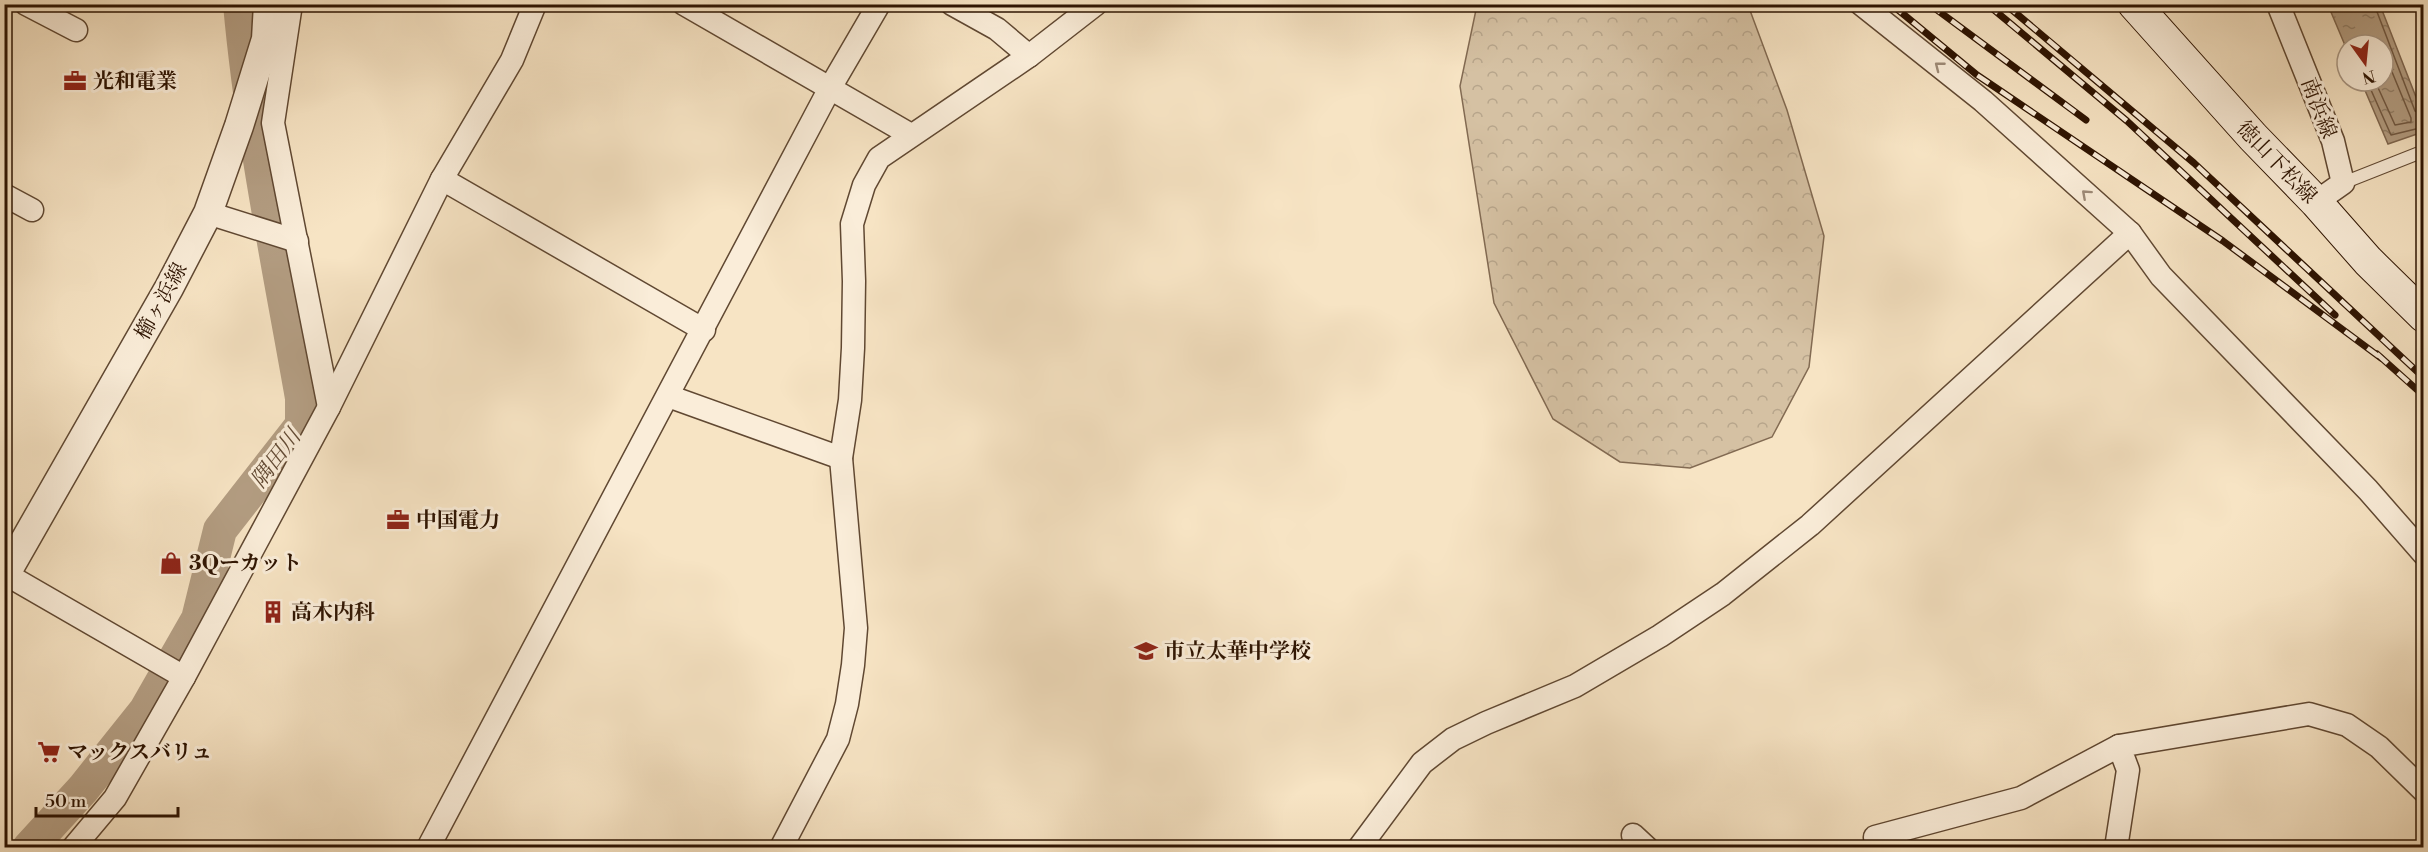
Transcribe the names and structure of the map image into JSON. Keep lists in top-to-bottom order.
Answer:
{
  "streets": {
    "main road": ["徳山下松線"],
    "street": ["南浜線", "櫛ヶ浜線"]
  },
  "water": ["隅田川"],
  "places": {
    "office": ["光和電業", "中国電力"],
    "shop": ["3Qーカット"],
    "building": ["高木内科"],
    "school or university": ["市立太華中学校"],
    "supermarket": ["マックスバリュ"]
  },
  "scale_bar": "50 m",
  "north": "bottom"
}
